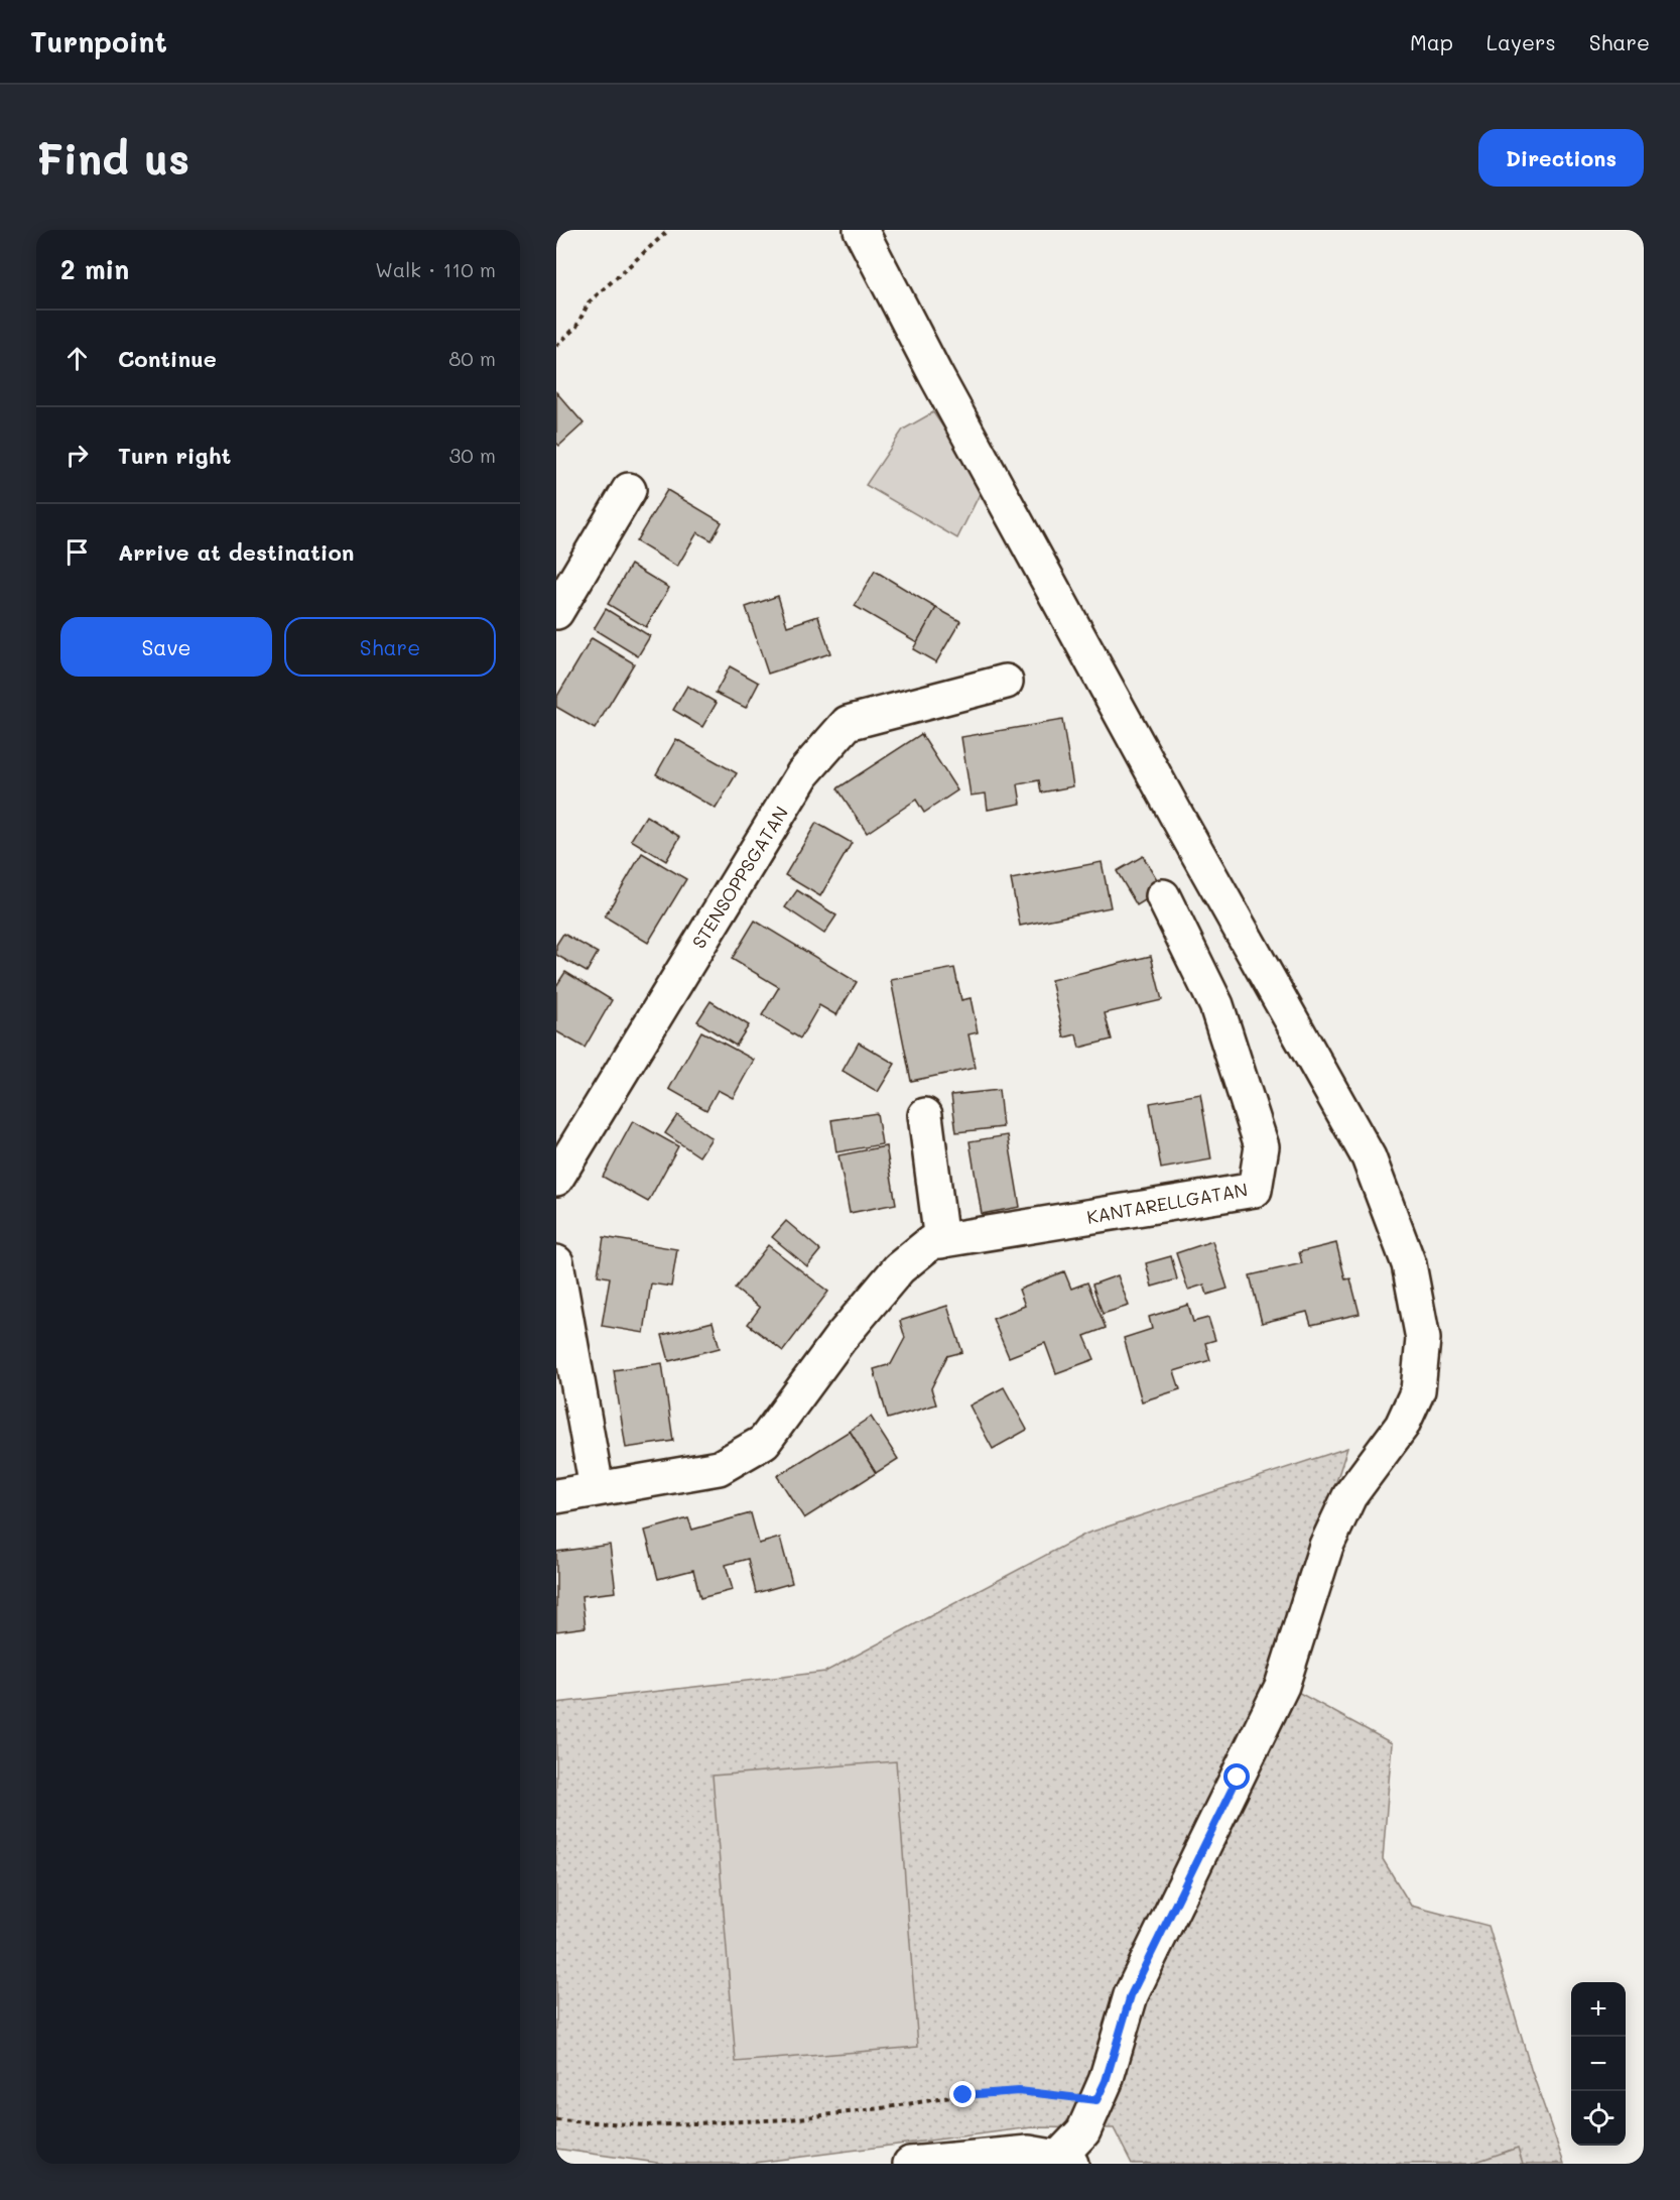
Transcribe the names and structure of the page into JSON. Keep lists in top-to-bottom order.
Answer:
{
  "streets": {
    "street": ["STENSOPPSGATAN", "KANTARELLGATAN"]
  },
  "page": {
    "header": "Turnpoint",
    "nav": ["Map", "Layers", "Share"],
    "buttons": [
      "Directions",
      ["Save", "Share"]
    ],
    "title": "Find us",
    "heading": ["2 min", "Walk · 110 m"],
    "list": [
      ["Continue", "80 m"],
      ["Turn right", "30 m"],
      "Arrive at destination"
    ],
    "map_buttons": ["+", "−"]
  }
}
